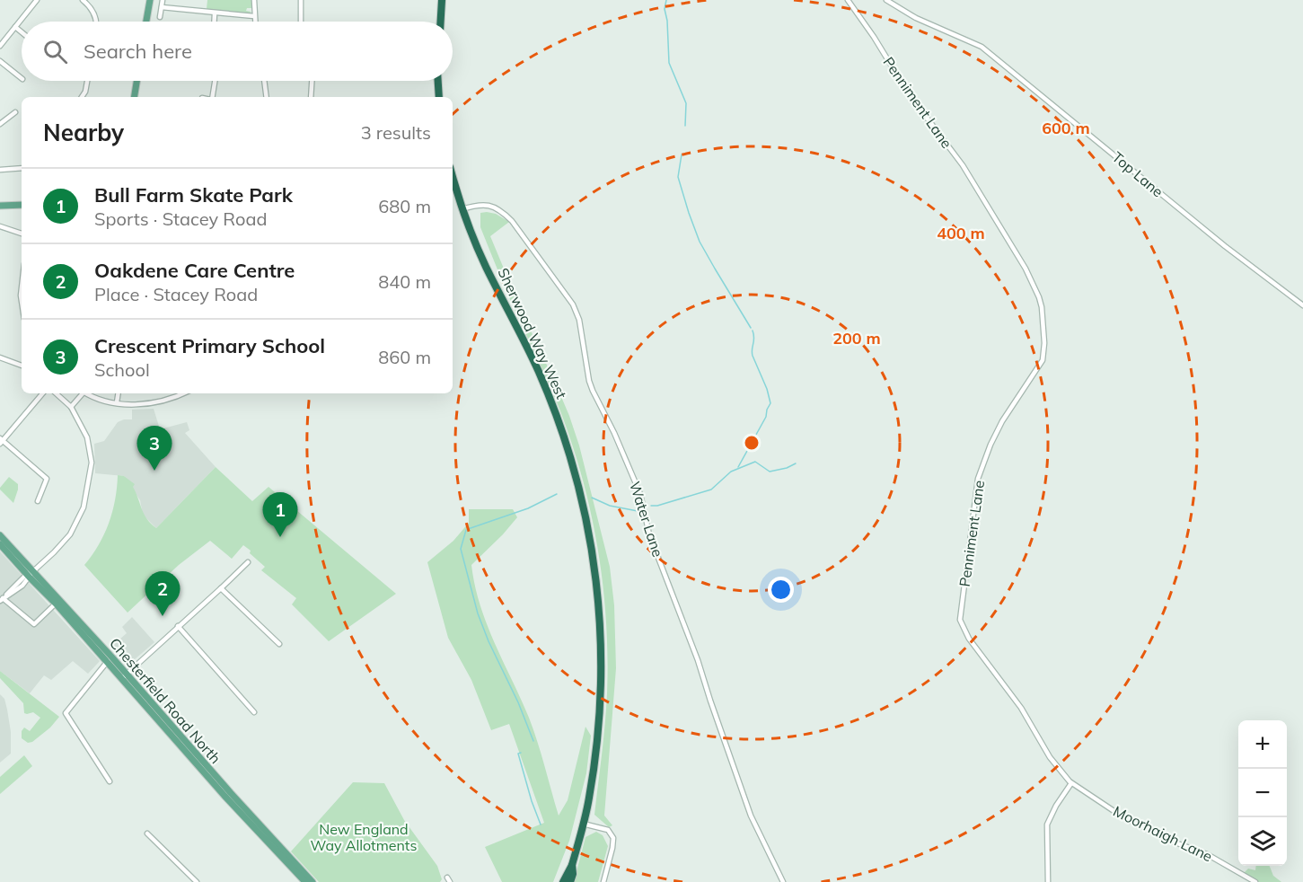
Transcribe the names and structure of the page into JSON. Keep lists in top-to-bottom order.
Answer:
{
  "streets": {
    "highway": ["Sherwood Way West"],
    "main road": ["Chesterfield Road North"],
    "street": [
      "Penniment Lane",
      "Top Lane",
      "Water Lane",
      "Moorhaigh Lane"
    ]
  },
  "crossings": [
    ["Penniment Lane", "Moorhaigh Lane"],
    ["Sherwood Way West", "Water Lane"]
  ],
  "parks": ["New England Way Allotments"],
  "page": {
    "search": "Search here",
    "heading": ["Nearby", "3 results"],
    "list": [
      {
        "mark": "1",
        "name": "Bull Farm Skate Park",
        "note": "Sports · Stacey Road",
        "value": "680 m"
      },
      {
        "mark": "2",
        "name": "Oakdene Care Centre",
        "note": "Place · Stacey Road",
        "value": "840 m"
      },
      {
        "mark": "3",
        "name": "Crescent Primary School",
        "note": "School",
        "value": "860 m"
      }
    ],
    "pins": ["3", "1", "2"],
    "map_buttons": ["+", "−"]
  },
  "rings": ["600 m", "400 m", "200 m"]
}
